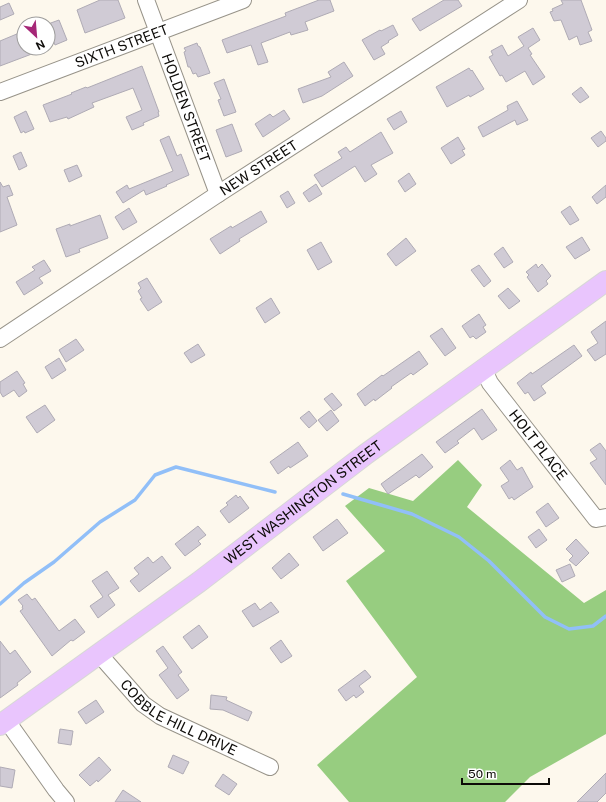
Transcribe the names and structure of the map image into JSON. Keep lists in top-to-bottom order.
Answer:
{
  "streets": {
    "main road": ["WEST WASHINGTON STREET"],
    "street": [
      "SIXTH STREET",
      "HOLDEN STREET",
      "NEW STREET",
      "HOLT PLACE",
      "COBBLE HILL DRIVE"
    ]
  },
  "crossings": [
    ["SIXTH STREET", "HOLDEN STREET"],
    ["HOLDEN STREET", "NEW STREET"],
    ["HOLT PLACE", "WEST WASHINGTON STREET"],
    ["WEST WASHINGTON STREET", "COBBLE HILL DRIVE"]
  ],
  "scale_bar": "50 m",
  "north": "bottom right"
}
